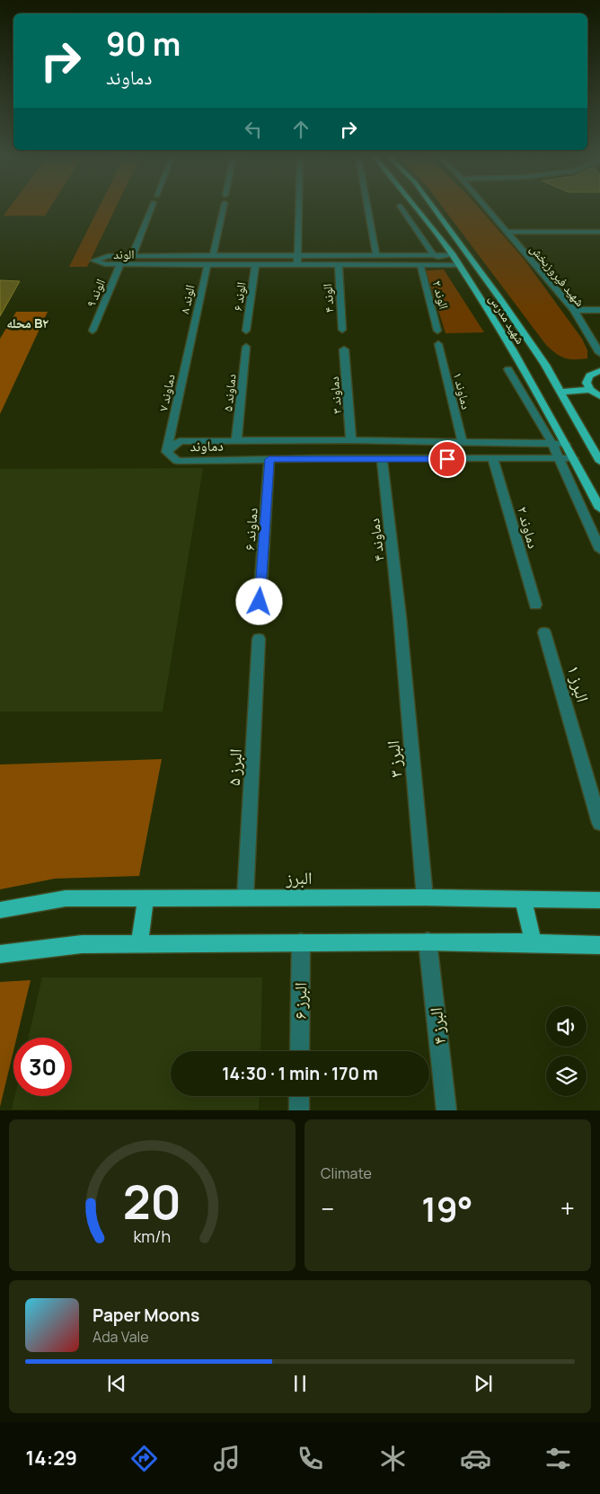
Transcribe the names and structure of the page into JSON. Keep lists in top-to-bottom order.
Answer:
{
  "streets": {
    "main road": ["شهید مدرس", "البرز"],
    "street": [
      "الوند",
      "شهید فیروزبخش",
      "الوند ۹",
      "الوند ۲",
      "الوند ۶",
      "الوند ۴",
      "الوند ۸",
      "دماوند ۱",
      "دماوند ۷",
      "دماوند ۵",
      "دماوند ۳",
      "دماوند",
      "دماوند ۲",
      "دماوند ۶",
      "دماوند ۴",
      "البرز ۱",
      "البرز ۳",
      "البرز ۵",
      "البرز ۶",
      "البرز ۴"
    ]
  },
  "crossings": [
    ["الوند", "الوند ۹"],
    ["الوند", "الوند ۲"],
    ["الوند", "الوند ۶"],
    ["الوند", "الوند ۴"],
    ["الوند", "الوند ۸"],
    ["الوند", "شهید مدرس"],
    ["الوند ۸", "دماوند ۷"],
    ["شهید مدرس", "دماوند"],
    ["دماوند ۱", "دماوند"],
    ["دماوند ۷", "دماوند"],
    ["دماوند ۵", "دماوند"],
    ["دماوند ۳", "دماوند"],
    ["دماوند", "دماوند ۲"],
    ["دماوند", "دماوند ۶"],
    ["دماوند", "دماوند ۴"],
    ["دماوند ۴", "البرز ۳"],
    ["البرز ۳", "البرز"],
    ["البرز ۵", "البرز"]
  ],
  "districts": ["محله B۲"],
  "page": {
    "turn": ["90 m", "دماوند"],
    "limit": "30",
    "trip": "14:30 · 1 min · 170 m",
    "tile": "Climate",
    "heat": ["−", "19°", "+"],
    "song": ["Paper Moons", "Ada Vale"],
    "tabs": "14:29",
    "gauge": ["20", "km/h"]
  }
}
